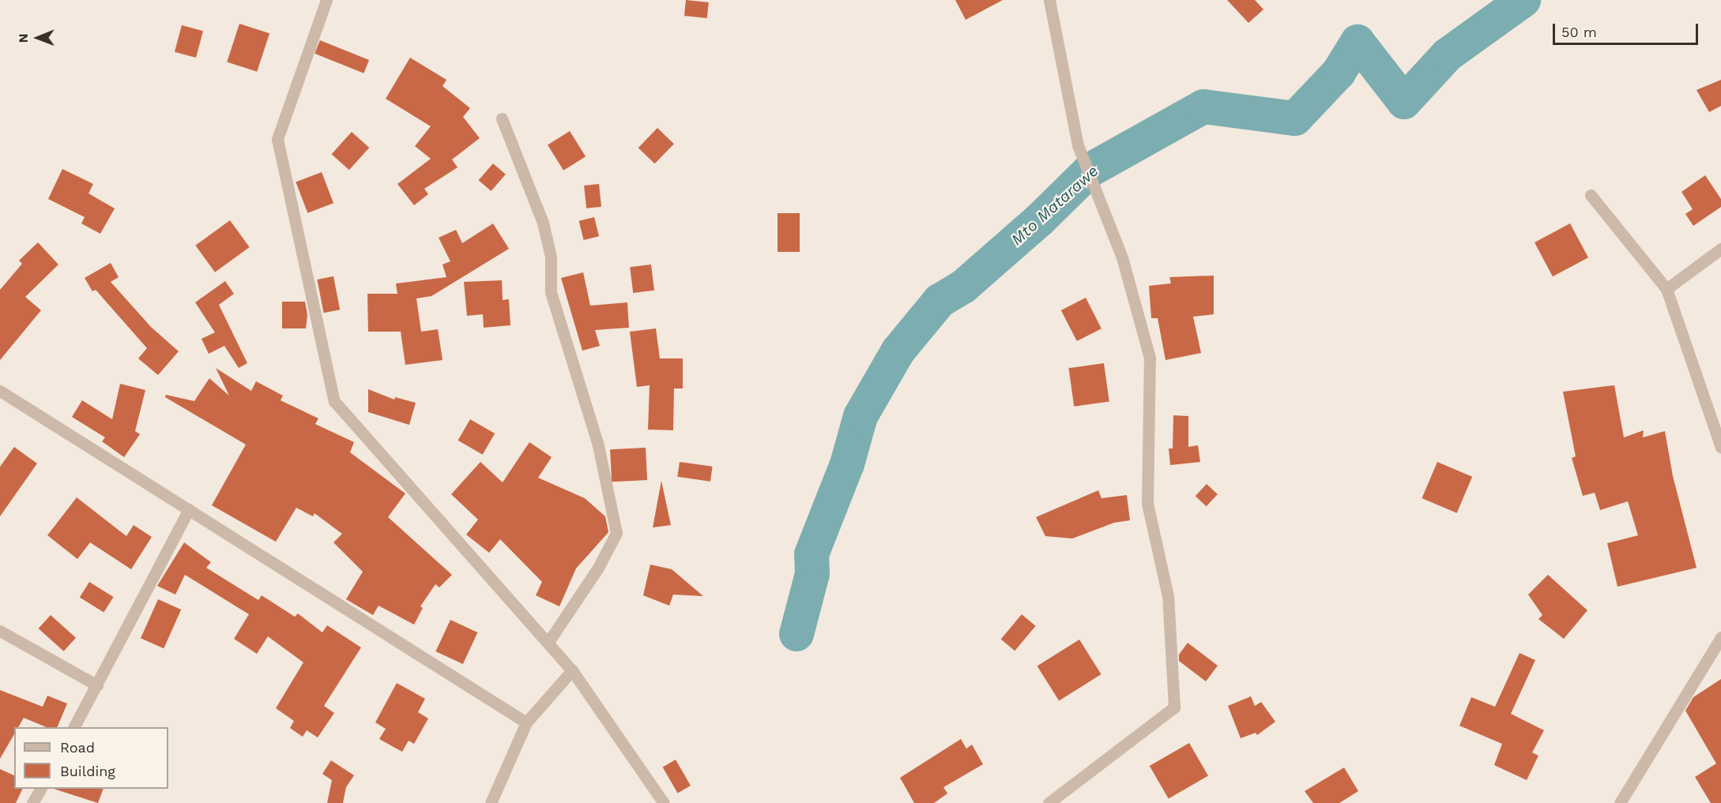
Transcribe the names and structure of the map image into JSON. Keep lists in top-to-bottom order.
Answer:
{
  "water": ["Mto Matarawe"],
  "legend": ["Road", "Building"],
  "scale_bar": "50 m",
  "north": "left"
}
